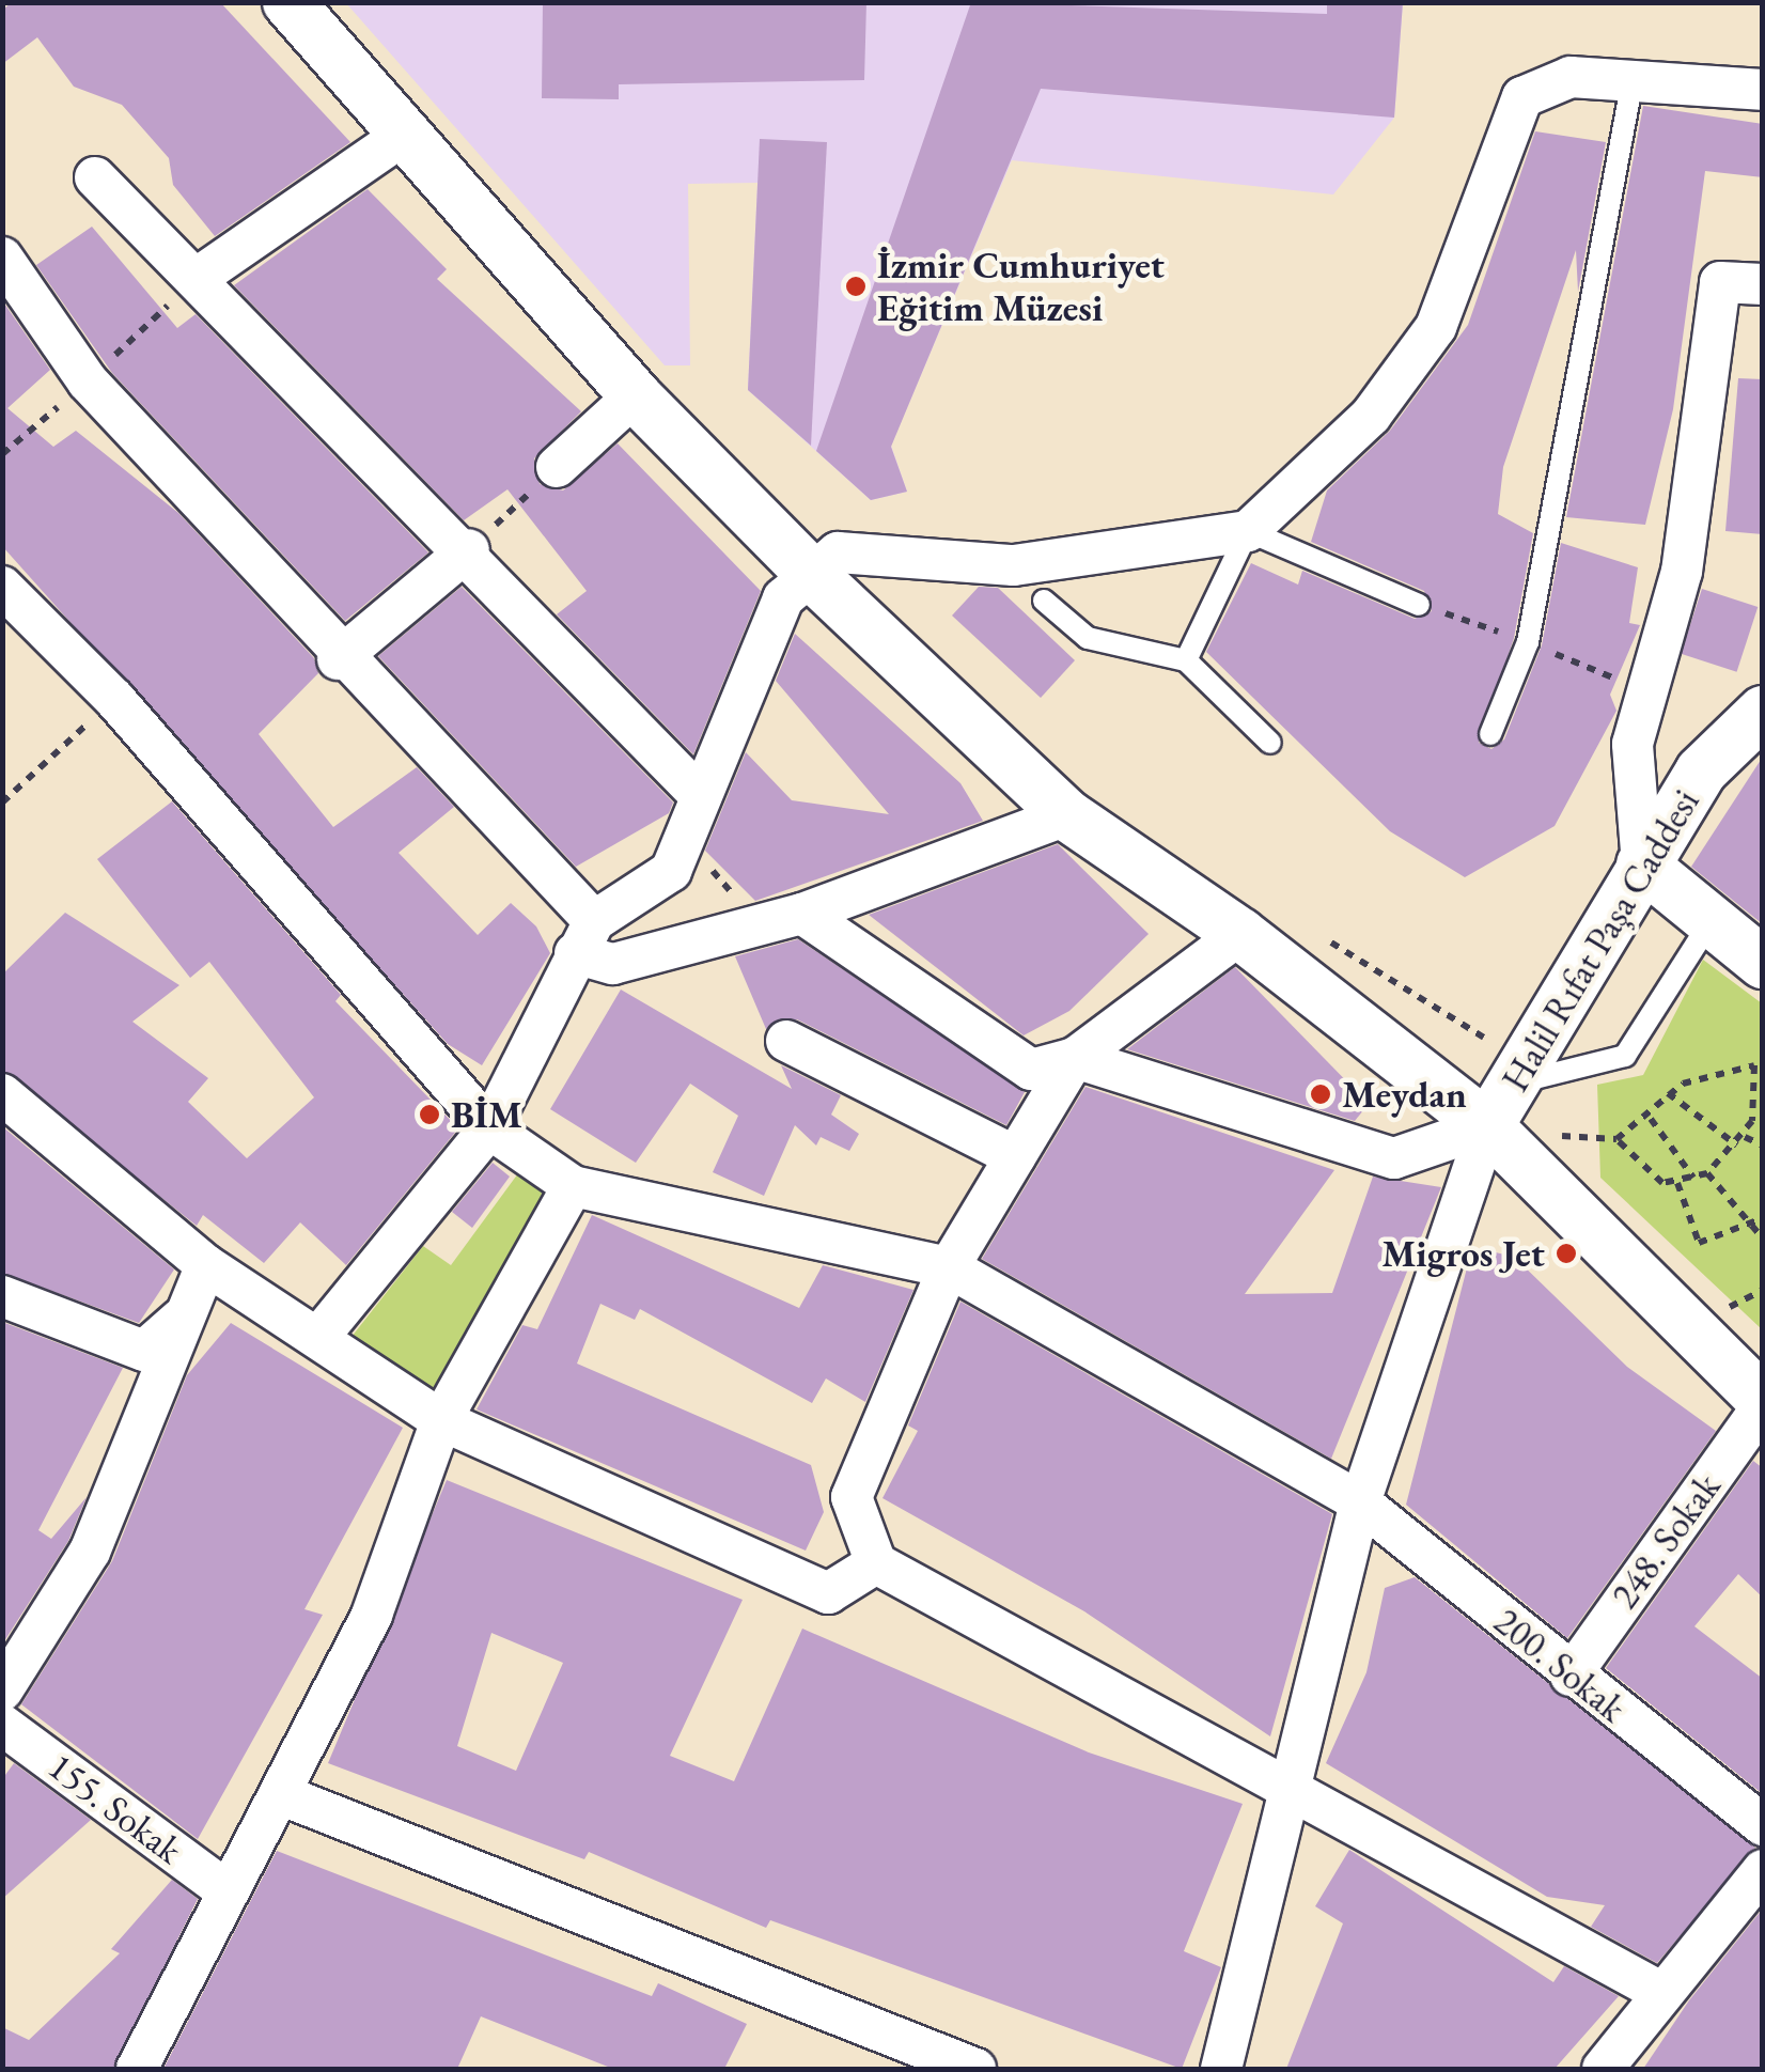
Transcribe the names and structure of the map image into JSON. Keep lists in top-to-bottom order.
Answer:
{
  "streets": {
    "street": [
      "Halil Rıfat Paşa Caddesi",
      "248. Sokak",
      "200. Sokak",
      "155. Sokak"
    ]
  },
  "crossings": [
    ["248. Sokak", "200. Sokak"]
  ],
  "places": [
    "İzmir Cumhuriyet Eğitim Müzesi",
    "Meydan",
    "BİM",
    "Migros Jet"
  ]
}
